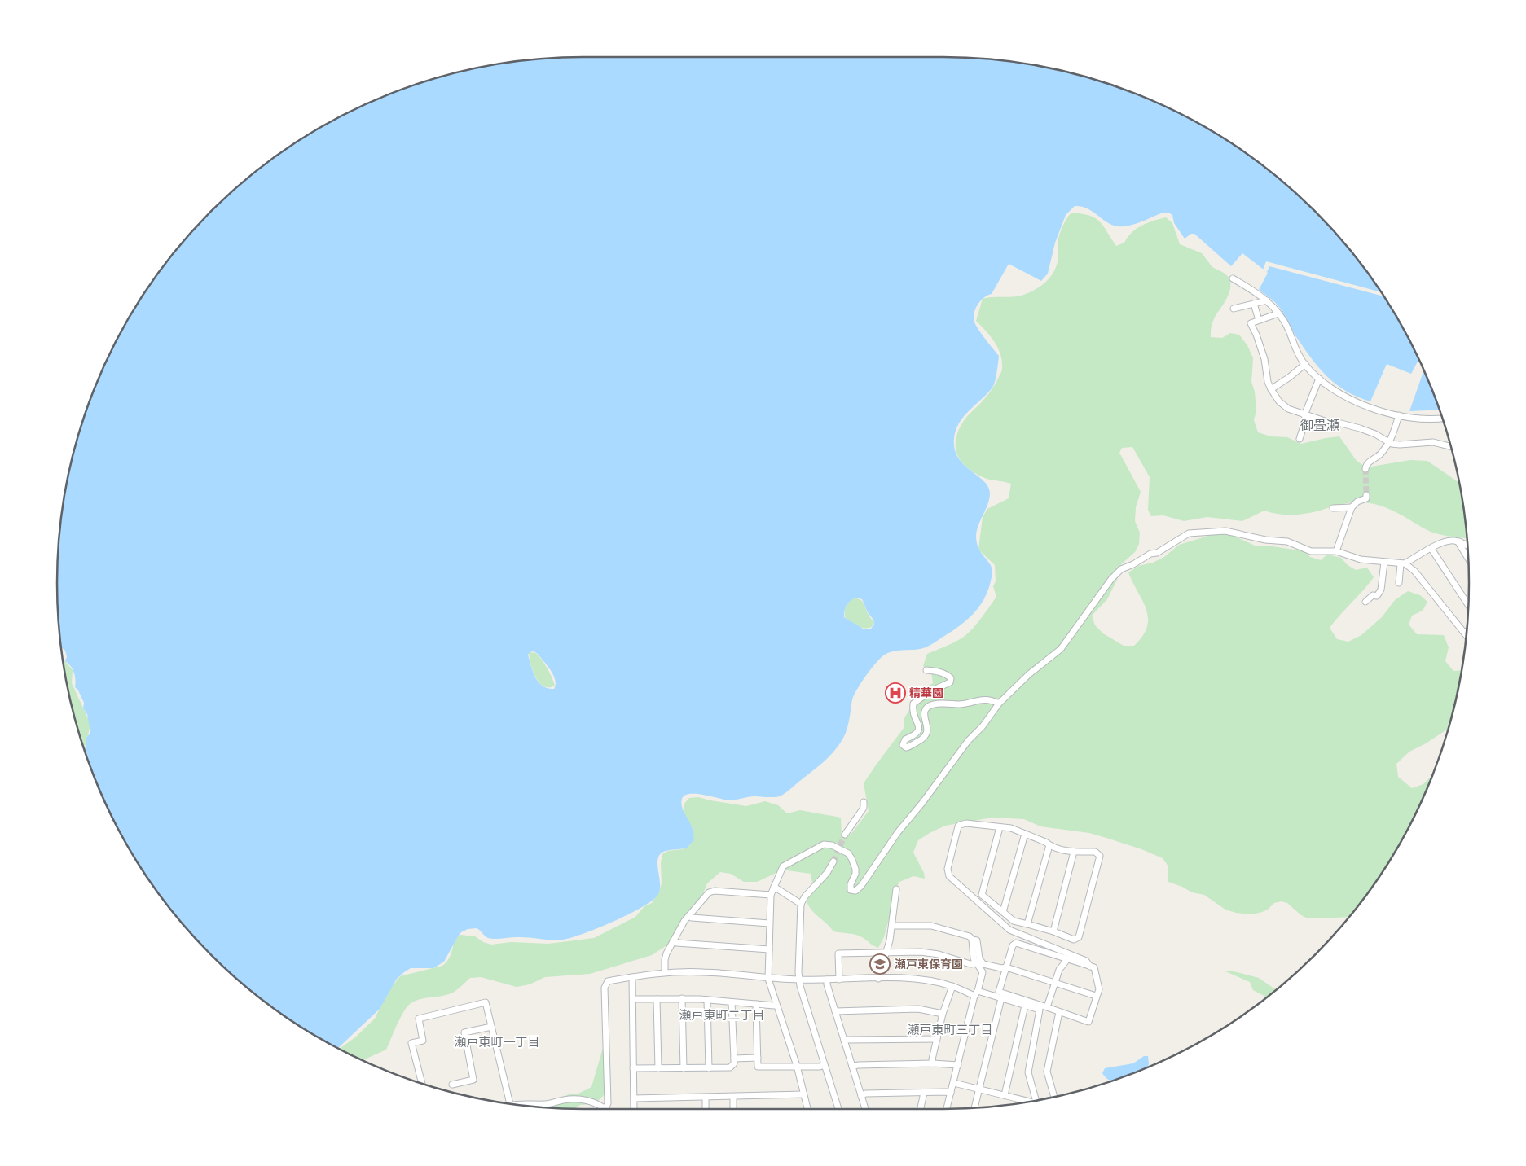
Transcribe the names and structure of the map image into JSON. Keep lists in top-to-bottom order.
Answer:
{
  "districts": [
    "御畳瀬",
    "瀬戸東町二丁目",
    "瀬戸東町三丁目",
    "瀬戸東町一丁目"
  ],
  "places": {
    "hospital": ["精華園"],
    "school or university": ["瀬戸東保育園"]
  }
}
